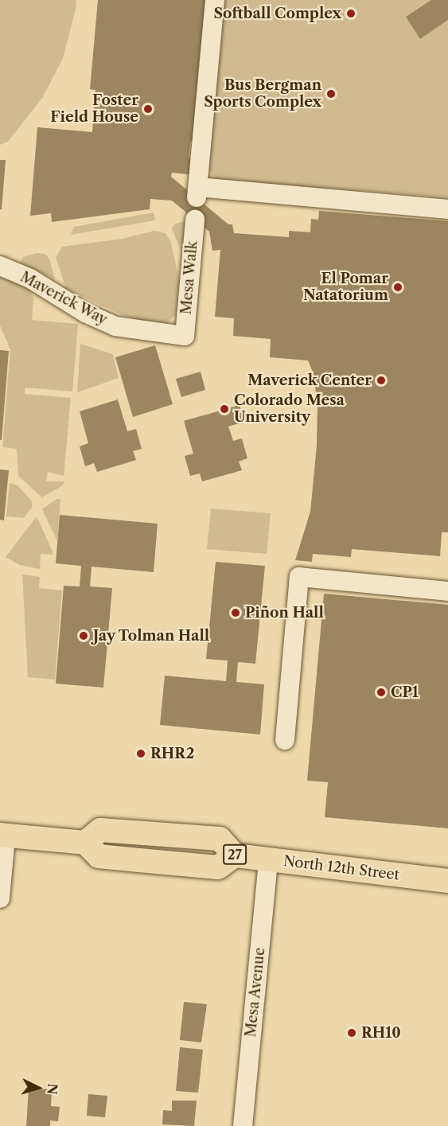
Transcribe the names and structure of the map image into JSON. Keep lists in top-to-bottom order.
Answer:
{
  "streets": {
    "main road": ["27", "North 12th Street"],
    "street": ["Mesa Walk", "Maverick Way", "Mesa Avenue"]
  },
  "crossings": [
    ["Mesa Walk", "Maverick Way"],
    ["North 12th Street", "Mesa Avenue"]
  ],
  "places": [
    "Softball Complex",
    "Bus Bergman Sports Complex",
    "Foster Field House",
    "El Pomar Natatorium",
    "Maverick Center",
    "Colorado Mesa University",
    "Piñon Hall",
    "Jay Tolman Hall",
    "CP1",
    "RHR2",
    "RH10"
  ],
  "north": "right"
}
